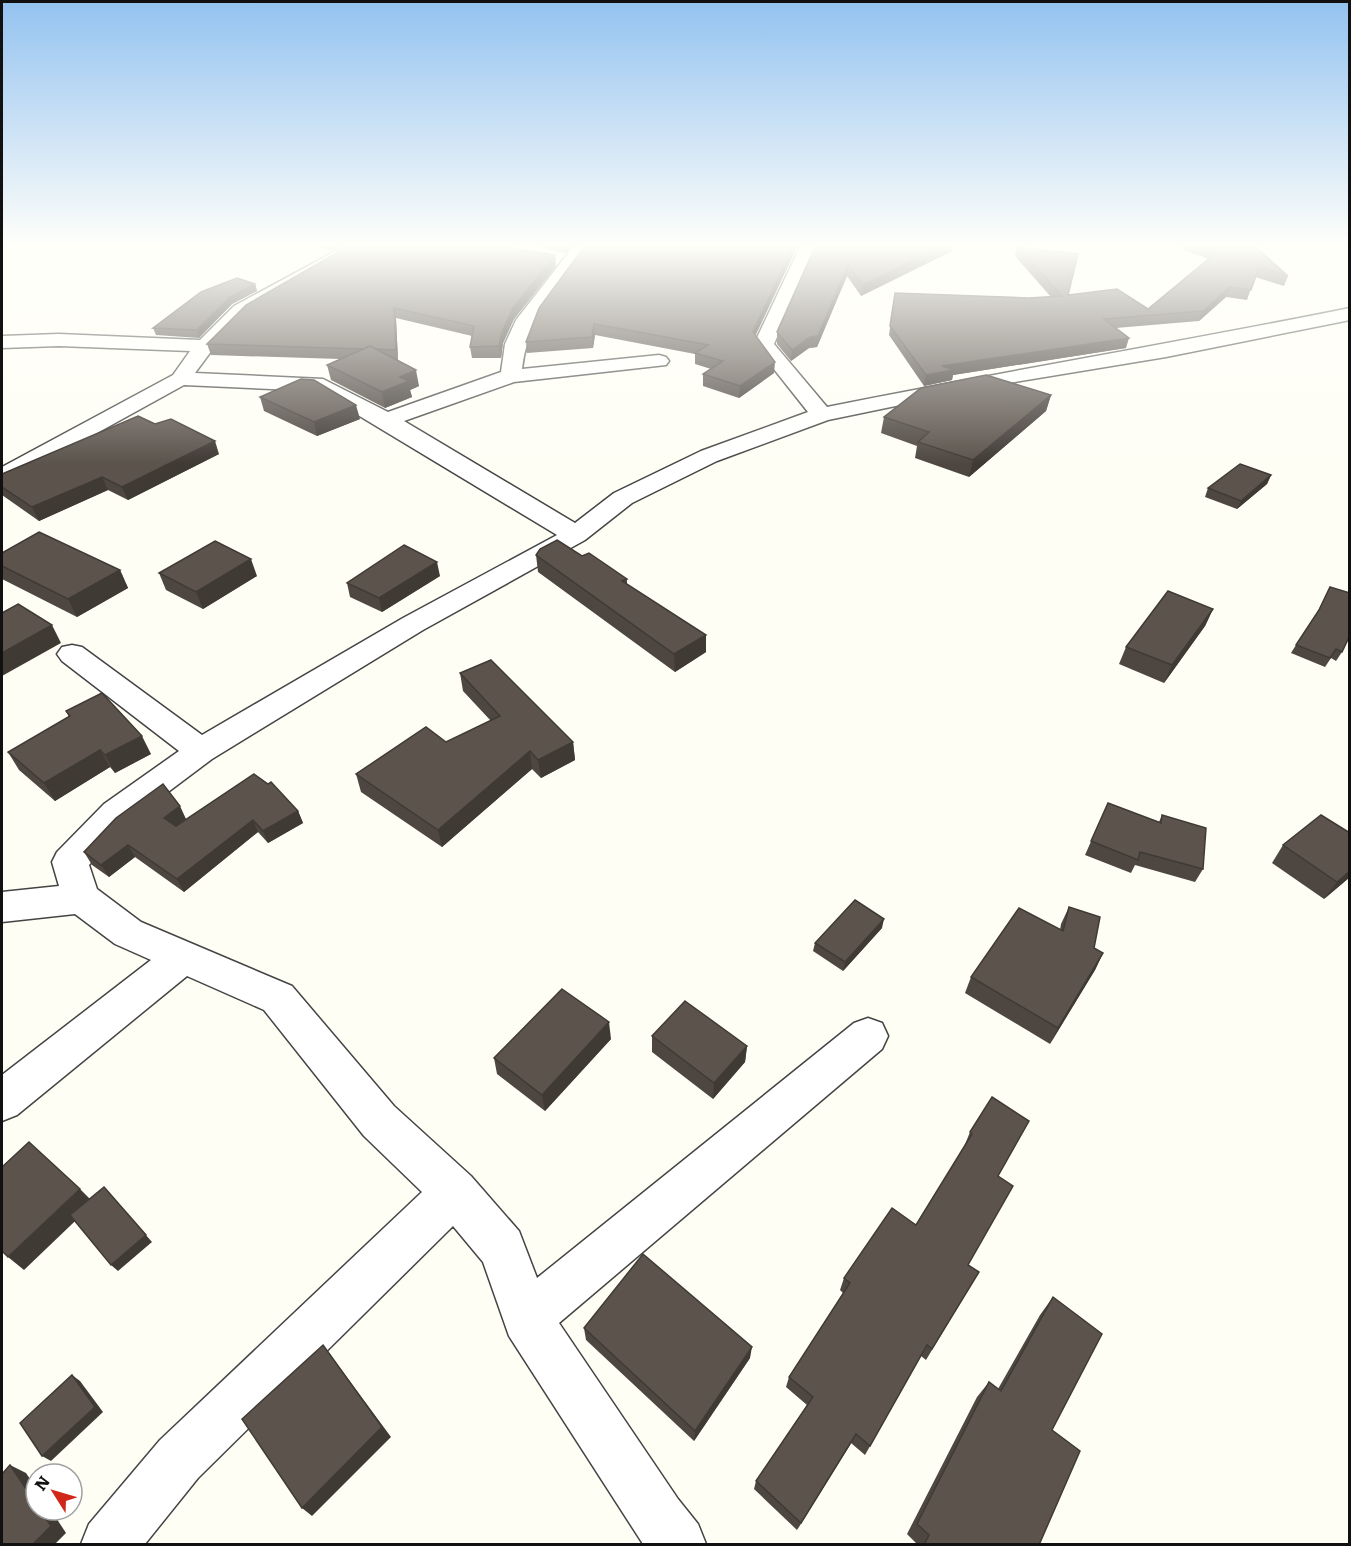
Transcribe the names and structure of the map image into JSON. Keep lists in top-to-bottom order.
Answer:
{
  "north": "top left"
}
